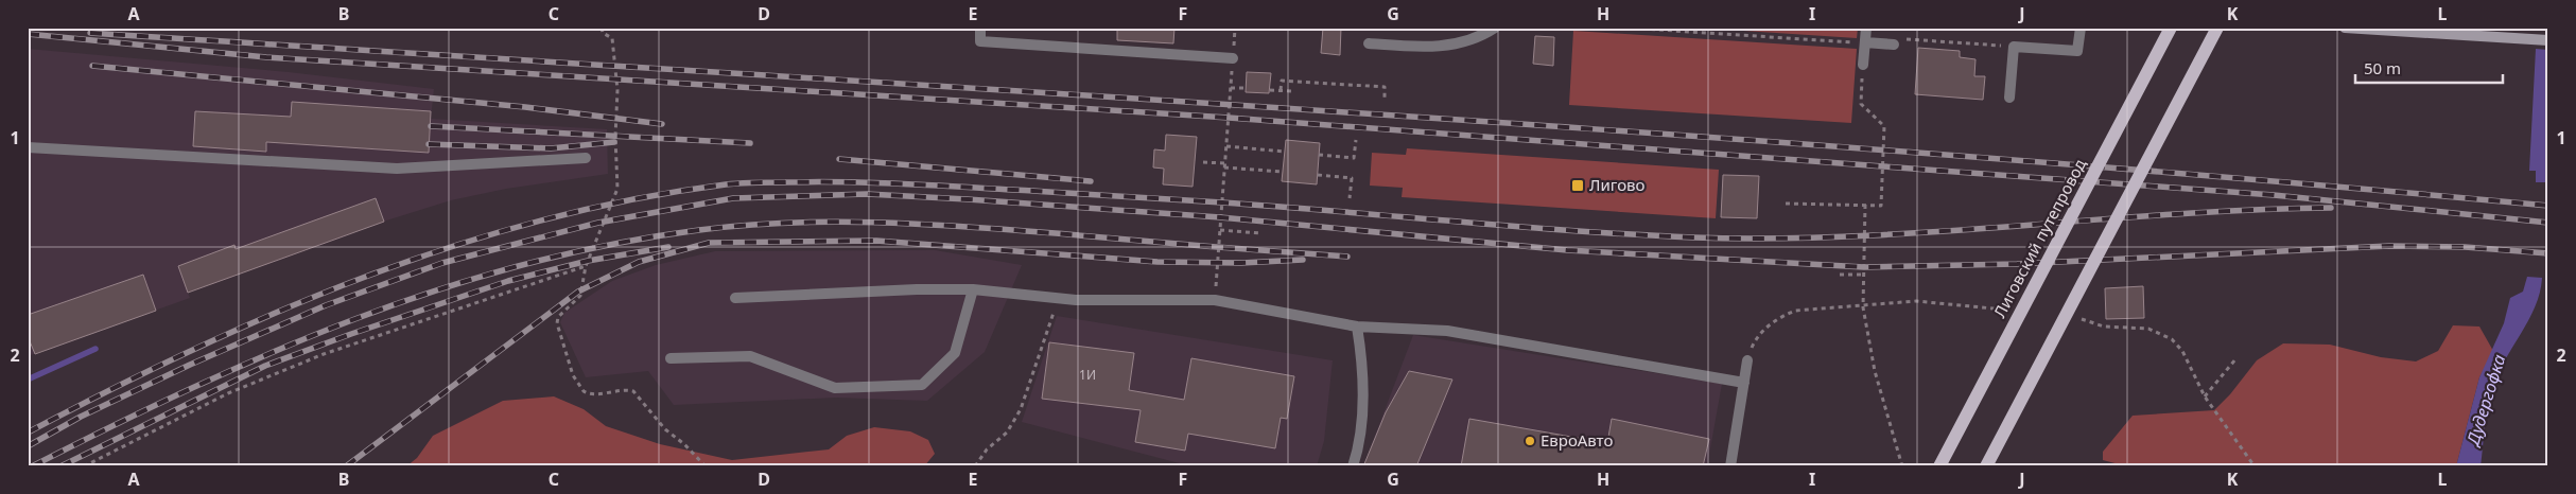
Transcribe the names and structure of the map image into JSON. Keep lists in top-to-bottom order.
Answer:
{
  "streets": {
    "main road": ["Лиговский путепровод"]
  },
  "water": ["Дудергофка"],
  "places": {
    "transit": ["Лигово"],
    "other": ["ЕвроАвто"]
  },
  "house_numbers": ["1И"],
  "scale_bar": "50 m",
  "grid": {
    "columns": [
      "A",
      "B",
      "C",
      "D",
      "E",
      "F",
      "G",
      "H",
      "I",
      "J",
      "K",
      "L"
    ],
    "rows": ["1", "2"]
  }
}
